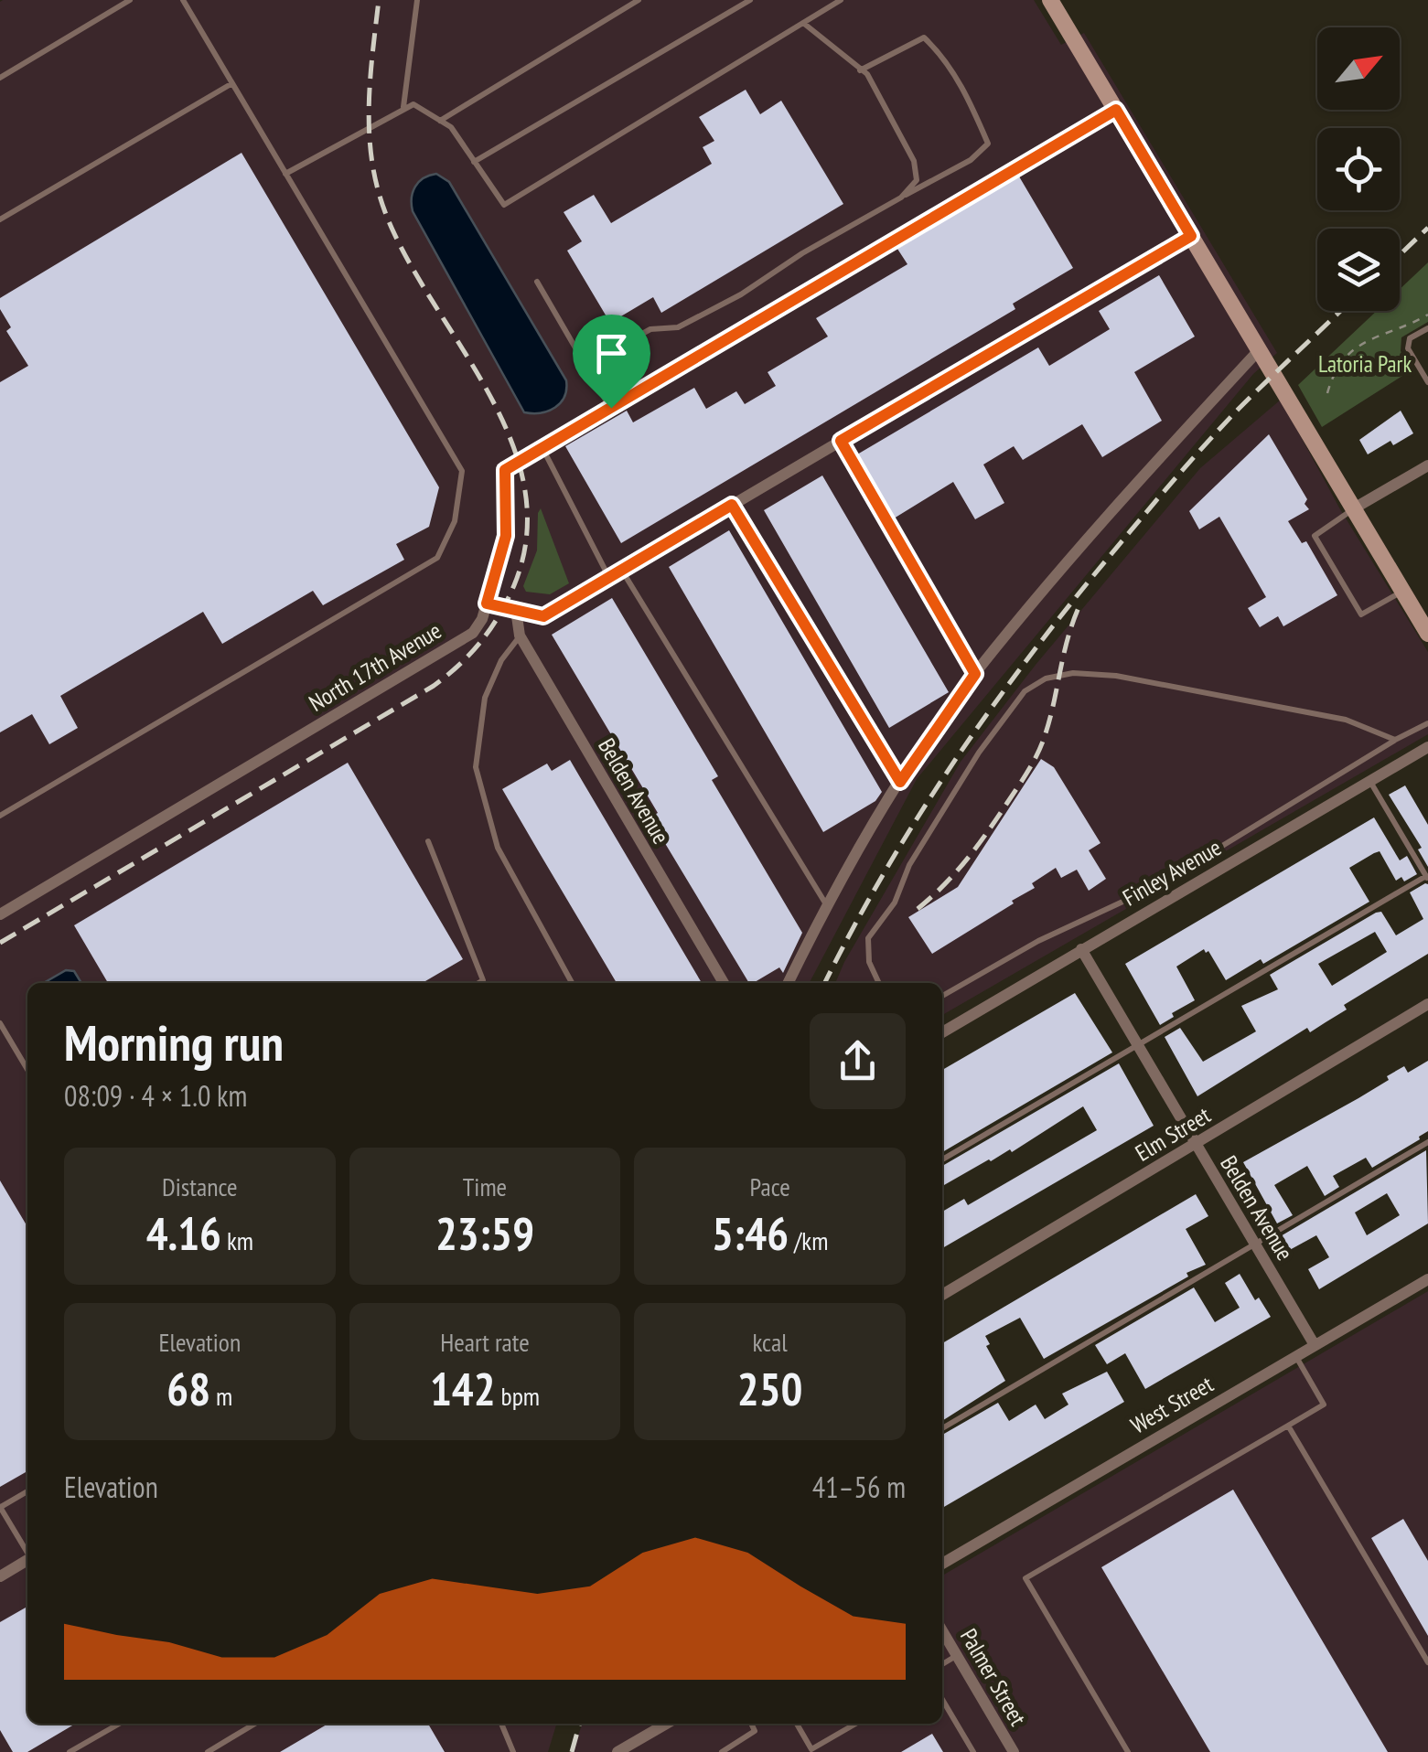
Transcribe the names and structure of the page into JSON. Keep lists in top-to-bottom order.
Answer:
{
  "streets": {
    "street": [
      "North 17th Avenue",
      "Belden Avenue",
      "Finley Avenue",
      "Elm Street",
      "West Street",
      "Palmer Street"
    ]
  },
  "crossings": [
    ["Belden Avenue", "Finley Avenue"],
    ["Belden Avenue", "Elm Street"],
    ["Belden Avenue", "West Street"]
  ],
  "parks": ["Latoria Park"],
  "north": "top right",
  "page": {
    "heading": ["Morning run", "08:09 · 4 × 1.0 km"],
    "stats": [
      ["Distance", "4.16 km"],
      ["Time", "23:59"],
      ["Pace", "5:46 /km"],
      ["Elevation", "68 m"],
      ["Heart rate", "142 bpm"],
      ["kcal", "250"]
    ],
    "chart": ["Elevation", "41–56 m"]
  }
}
